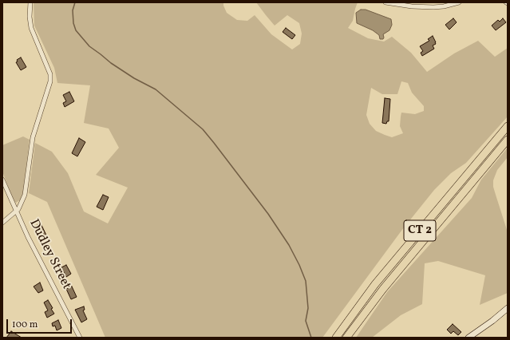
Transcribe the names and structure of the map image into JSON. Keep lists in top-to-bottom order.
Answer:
{
  "streets": {
    "highway": ["CT 2"],
    "street": ["Dudley Street"]
  },
  "scale_bar": "100 m"
}
